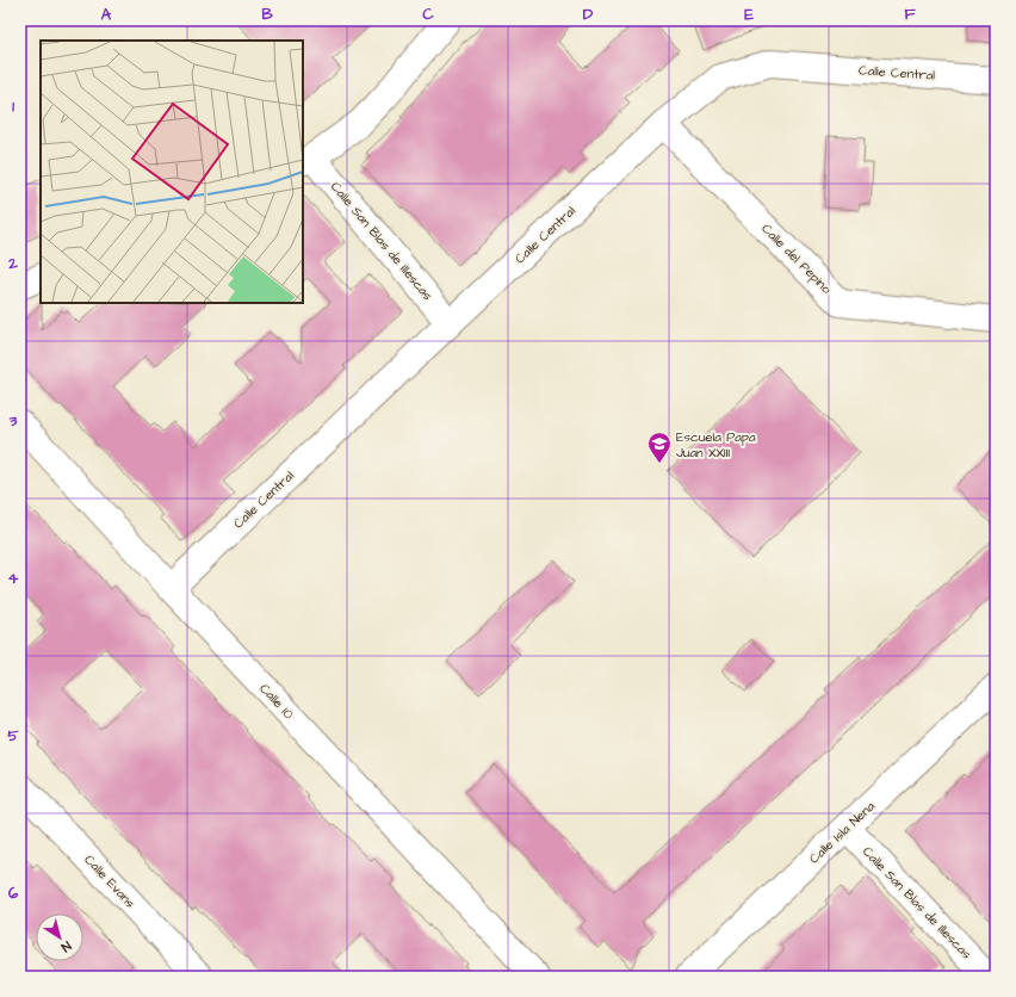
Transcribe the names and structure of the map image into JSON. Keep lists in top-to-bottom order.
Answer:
{
  "streets": {
    "street": [
      "Calle Central",
      "Calle San Blas de Illescas",
      "Calle del Pepino",
      "Calle 10",
      "Calle Isla Nena",
      "Calle Evans"
    ]
  },
  "crossings": [
    ["Calle Central", "Calle San Blas de Illescas"],
    ["Calle Central", "Calle del Pepino"],
    ["Calle Central", "Calle 10"],
    ["Calle San Blas de Illescas", "Calle Isla Nena"]
  ],
  "places": {
    "school or university": ["Escuela Papa Juan XXIII"]
  },
  "north": "bottom right",
  "grid": {
    "columns": [
      "A",
      "B",
      "C",
      "D",
      "E",
      "F"
    ],
    "rows": [
      "1",
      "2",
      "3",
      "4",
      "5",
      "6"
    ]
  }
}
